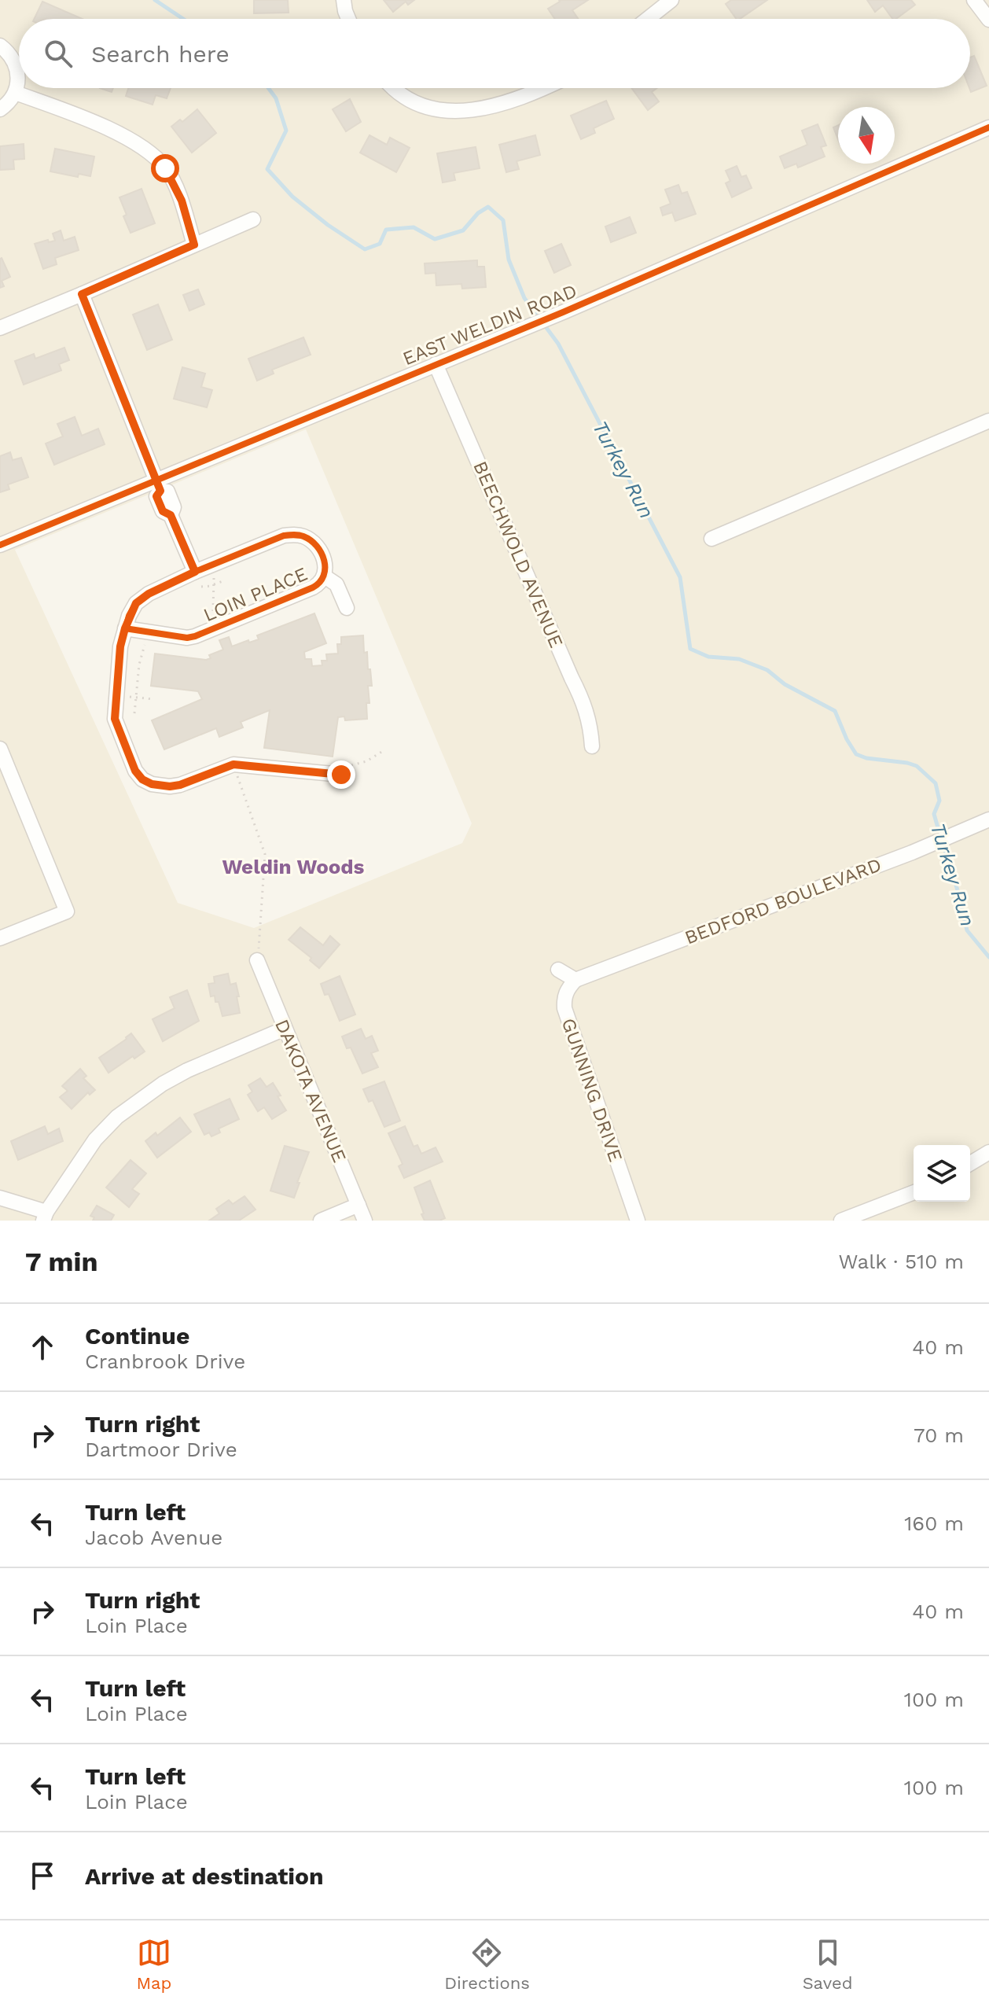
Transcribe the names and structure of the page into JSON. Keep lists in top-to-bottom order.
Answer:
{
  "streets": {
    "street": [
      "EAST WELDIN ROAD",
      "BEECHWOLD AVENUE",
      "LOIN PLACE",
      "BEDFORD BOULEVARD",
      "GUNNING DRIVE",
      "DAKOTA AVENUE"
    ]
  },
  "crossings": [
    ["EAST WELDIN ROAD", "BEECHWOLD AVENUE"],
    ["BEDFORD BOULEVARD", "GUNNING DRIVE"]
  ],
  "districts": ["Weldin Woods"],
  "water": ["Turkey Run"],
  "north": "bottom",
  "page": {
    "search": "Search here",
    "heading": ["7 min", "Walk · 510 m"],
    "list": [
      ["Continue", "Cranbrook Drive", "40 m"],
      ["Turn right", "Dartmoor Drive", "70 m"],
      ["Turn left", "Jacob Avenue", "160 m"],
      ["Turn right", "Loin Place", "40 m"],
      ["Turn left", "Loin Place", "100 m"],
      ["Turn left", "Loin Place", "100 m"],
      "Arrive at destination"
    ],
    "nav": ["Map", "Directions", "Saved"]
  }
}
